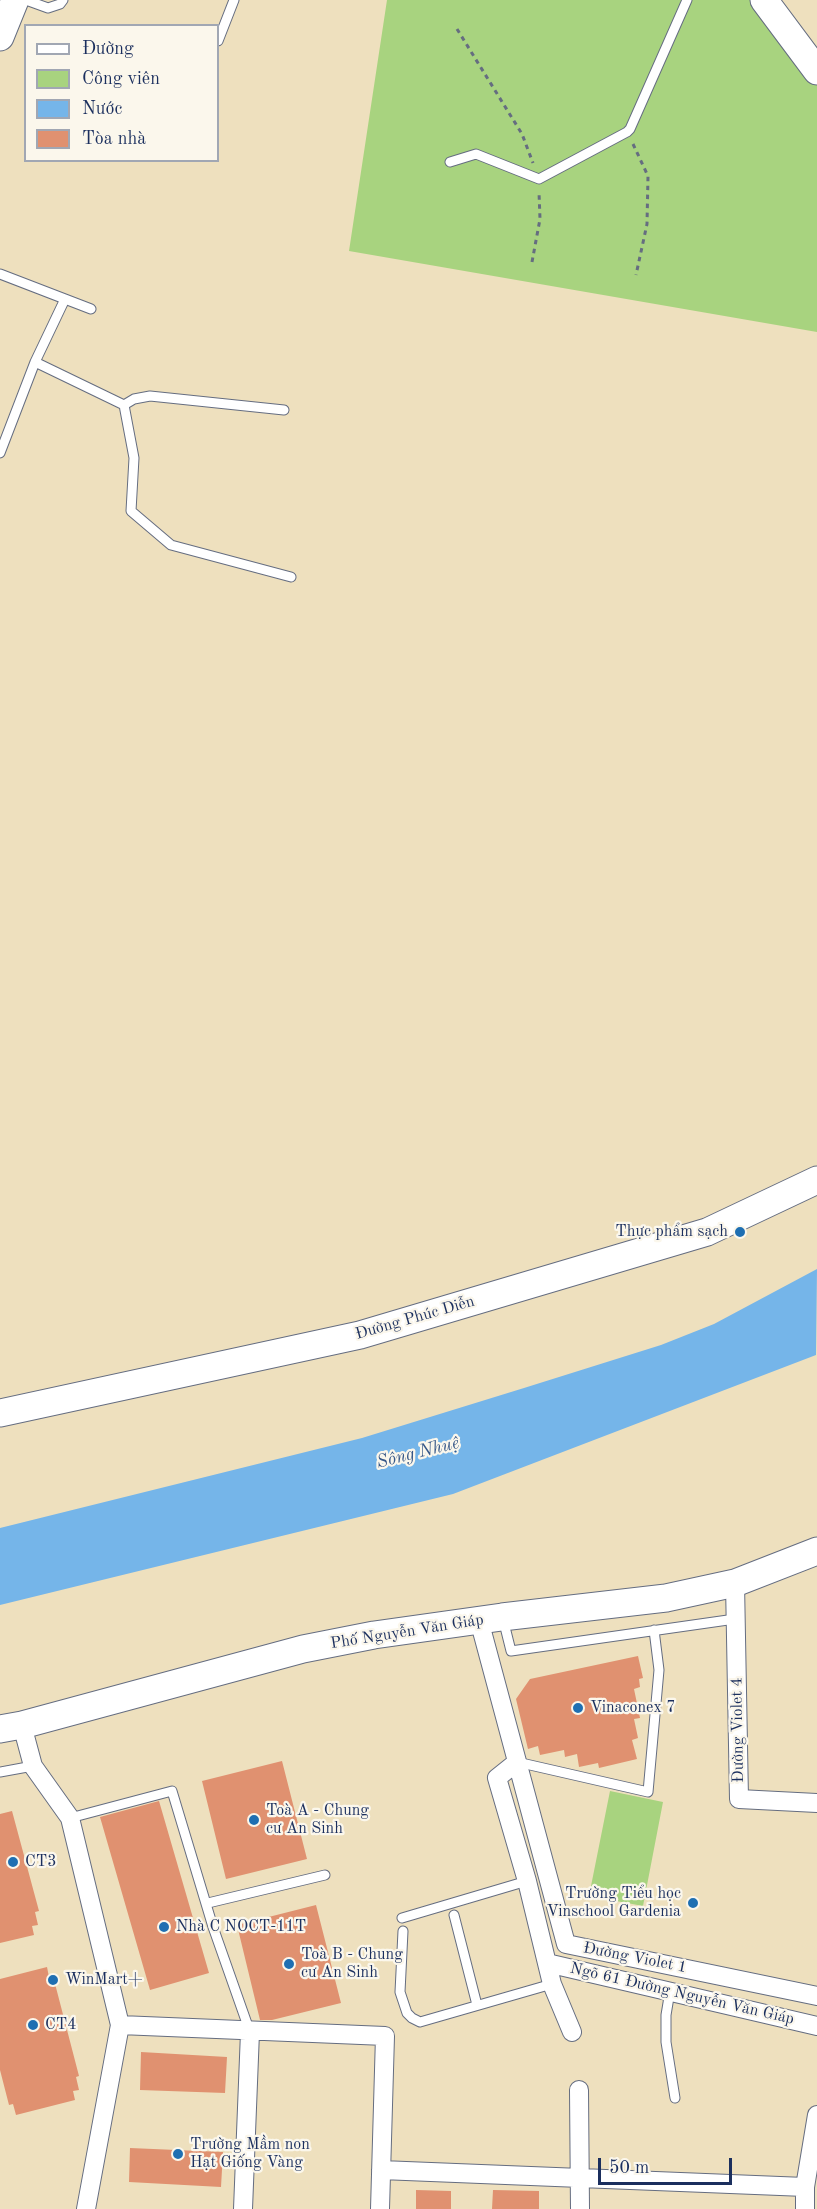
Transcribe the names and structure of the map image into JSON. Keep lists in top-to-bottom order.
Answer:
{
  "streets": {
    "street": [
      "Đường Phúc Diễn",
      "Phố Nguyễn Văn Giáp",
      "Đường Violet 4",
      "Đường Violet 1",
      "Ngõ 61 Đường Nguyễn Văn Giáp"
    ]
  },
  "crossings": [
    ["Phố Nguyễn Văn Giáp", "Đường Violet 4"],
    ["Đường Violet 1", "Ngõ 61 Đường Nguyễn Văn Giáp"]
  ],
  "water": ["Sông Nhuệ"],
  "places": [
    "Thực phẩm sạch",
    "Vinaconex 7",
    "Toà A - Chung cư An Sinh",
    "CT3",
    "Trường Tiểu học Vinschool Gardenia",
    "Nhà C NOCT-11T",
    "Toà B - Chung cư An Sinh",
    "WinMart+",
    "CT4",
    "Trường Mầm non Hạt Giống Vàng"
  ],
  "legend": [
    "Đường",
    "Công viên",
    "Nước",
    "Tòa nhà"
  ],
  "scale_bar": "50 m"
}
